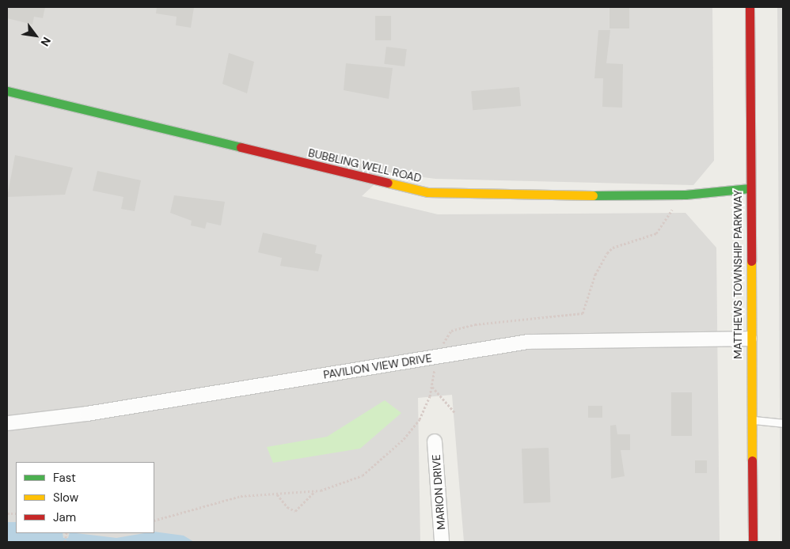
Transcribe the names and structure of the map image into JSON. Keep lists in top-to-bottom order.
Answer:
{
  "streets": {
    "street": [
      "BUBBLING WELL ROAD",
      "MATTHEWS TOWNSHIP PARKWAY",
      "PAVILION VIEW DRIVE",
      "MARION DRIVE"
    ]
  },
  "crossings": [
    ["BUBBLING WELL ROAD", "MATTHEWS TOWNSHIP PARKWAY"],
    ["MATTHEWS TOWNSHIP PARKWAY", "PAVILION VIEW DRIVE"]
  ],
  "legend": ["Fast", "Slow", "Jam"],
  "north": "bottom right"
}
